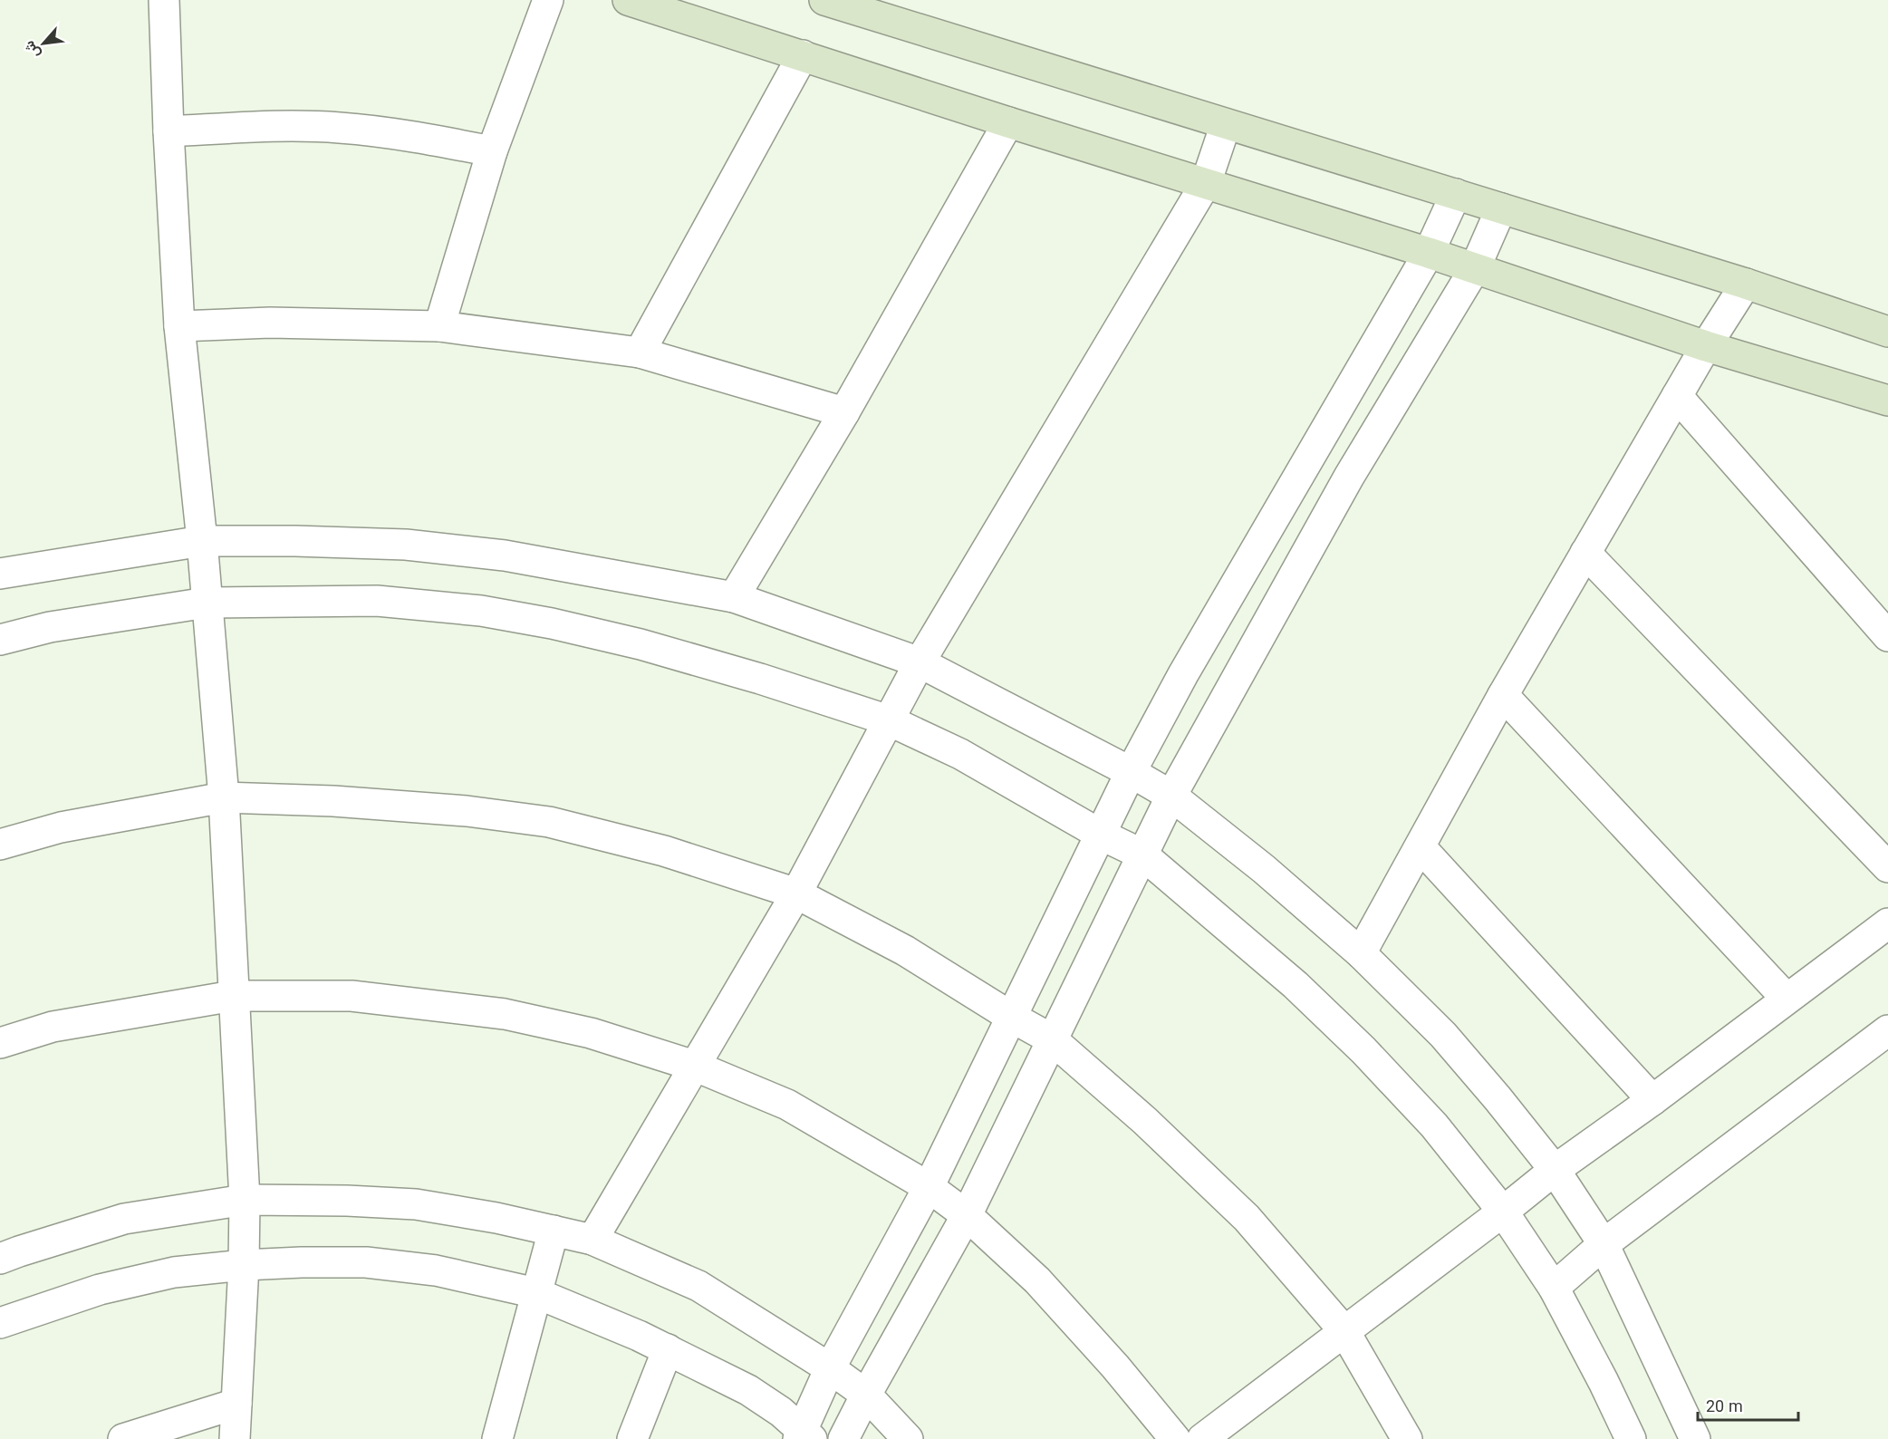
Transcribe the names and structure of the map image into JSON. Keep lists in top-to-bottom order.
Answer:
{
  "scale_bar": "20 m",
  "north": "bottom left"
}
